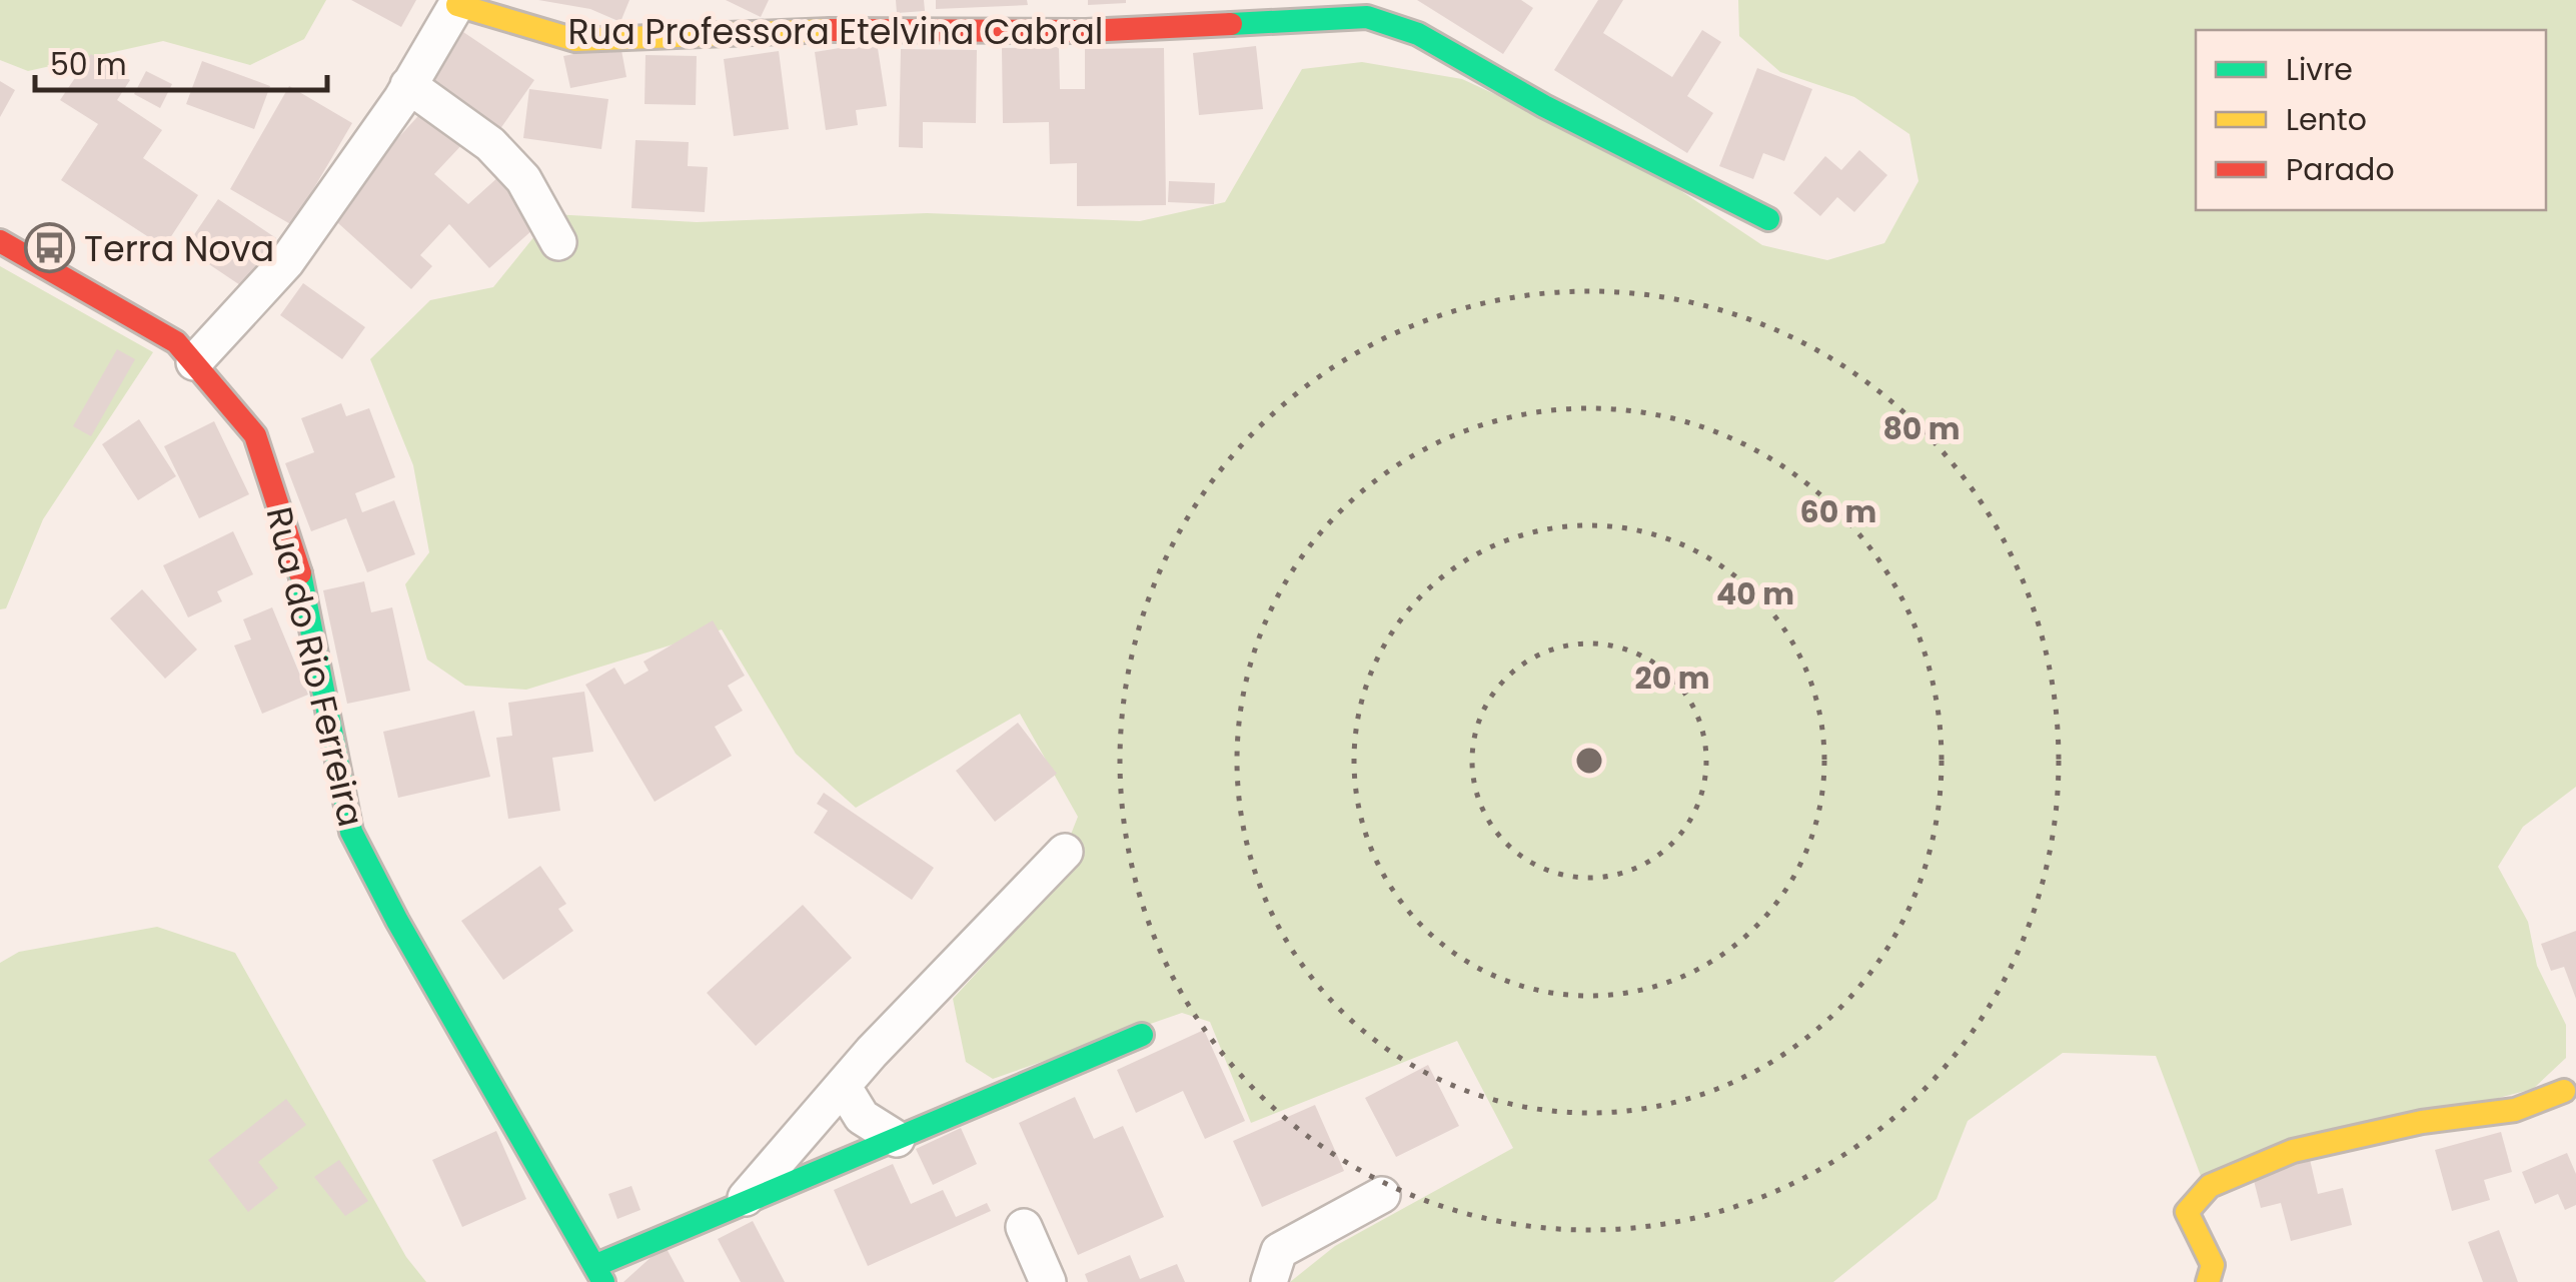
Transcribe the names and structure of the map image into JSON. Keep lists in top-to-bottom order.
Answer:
{
  "streets": {
    "street": ["Rua Professora Etelvina Cabral", "Rua do Rio Ferreira"]
  },
  "places": {
    "bus stop": ["Terra Nova"]
  },
  "legend": ["Livre", "Lento", "Parado"],
  "scale_bar": "50 m",
  "rings": [
    "80 m",
    "60 m",
    "40 m",
    "20 m"
  ]
}
